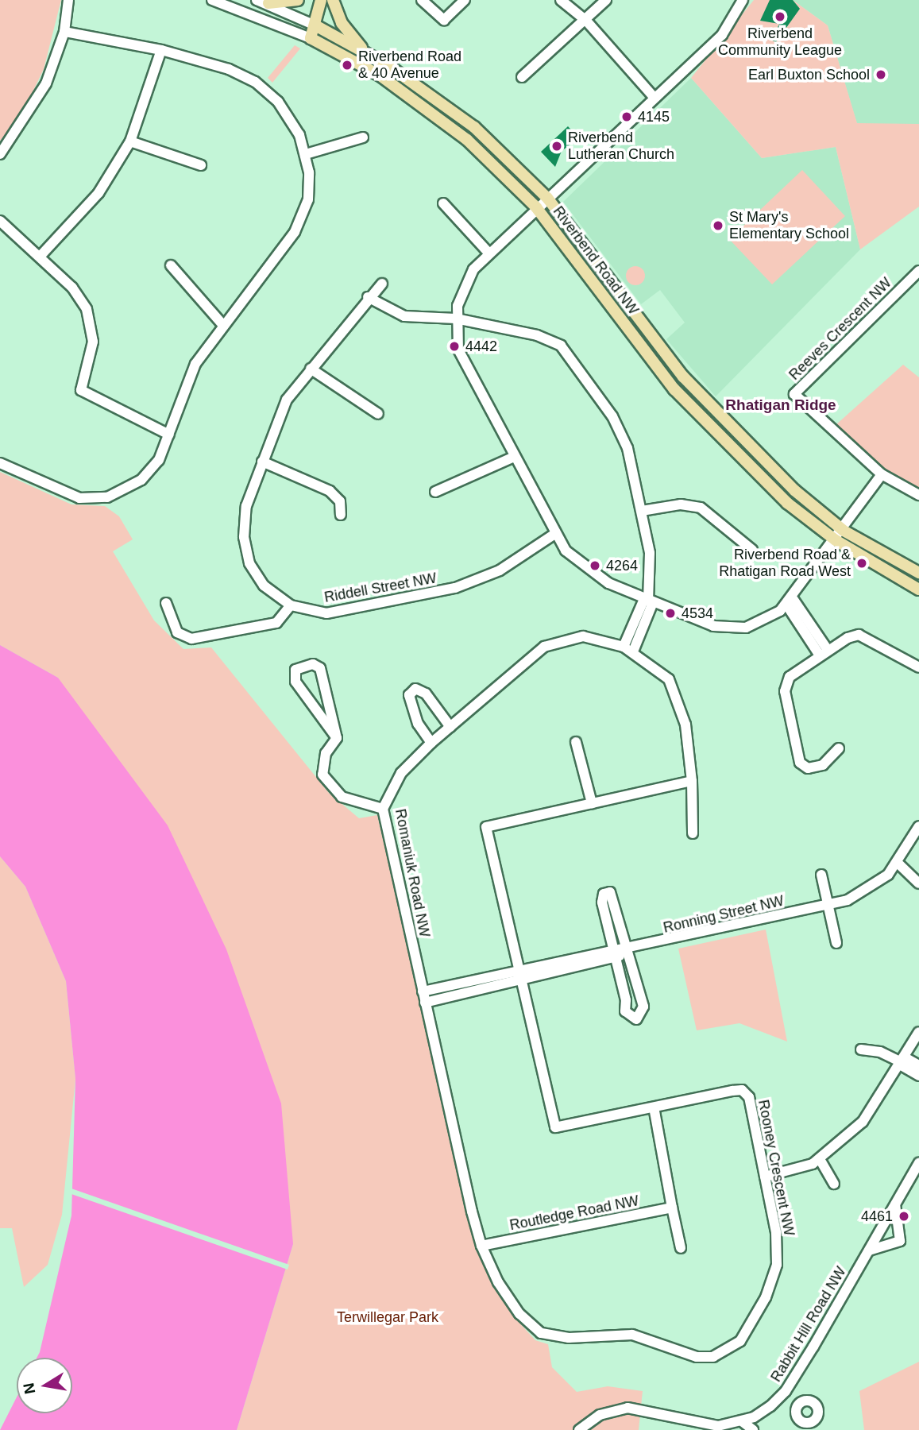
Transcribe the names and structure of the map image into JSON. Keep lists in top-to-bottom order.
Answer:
{
  "streets": {
    "main road": ["Riverbend Road NW"],
    "street": [
      "Reeves Crescent NW",
      "Riddell Street NW",
      "Romaniuk Road NW",
      "Ronning Street NW",
      "Rooney Crescent NW",
      "Routledge Road NW",
      "Rabbit Hill Road NW"
    ]
  },
  "crossings": [
    ["Romaniuk Road NW", "Ronning Street NW"],
    ["Romaniuk Road NW", "Rooney Crescent NW"],
    ["Ronning Street NW", "Rooney Crescent NW"],
    ["Rooney Crescent NW", "Routledge Road NW"]
  ],
  "districts": ["Rhatigan Ridge"],
  "parks": ["Terwillegar Park"],
  "places": [
    "Riverbend Community League",
    "Riverbend Road & 40 Avenue",
    "Earl Buxton School",
    "4145",
    "Riverbend Lutheran Church",
    "St Mary's Elementary School",
    "4442",
    "Riverbend Road & Rhatigan Road West",
    "4264",
    "4534",
    "4461"
  ],
  "north": "left"
}
